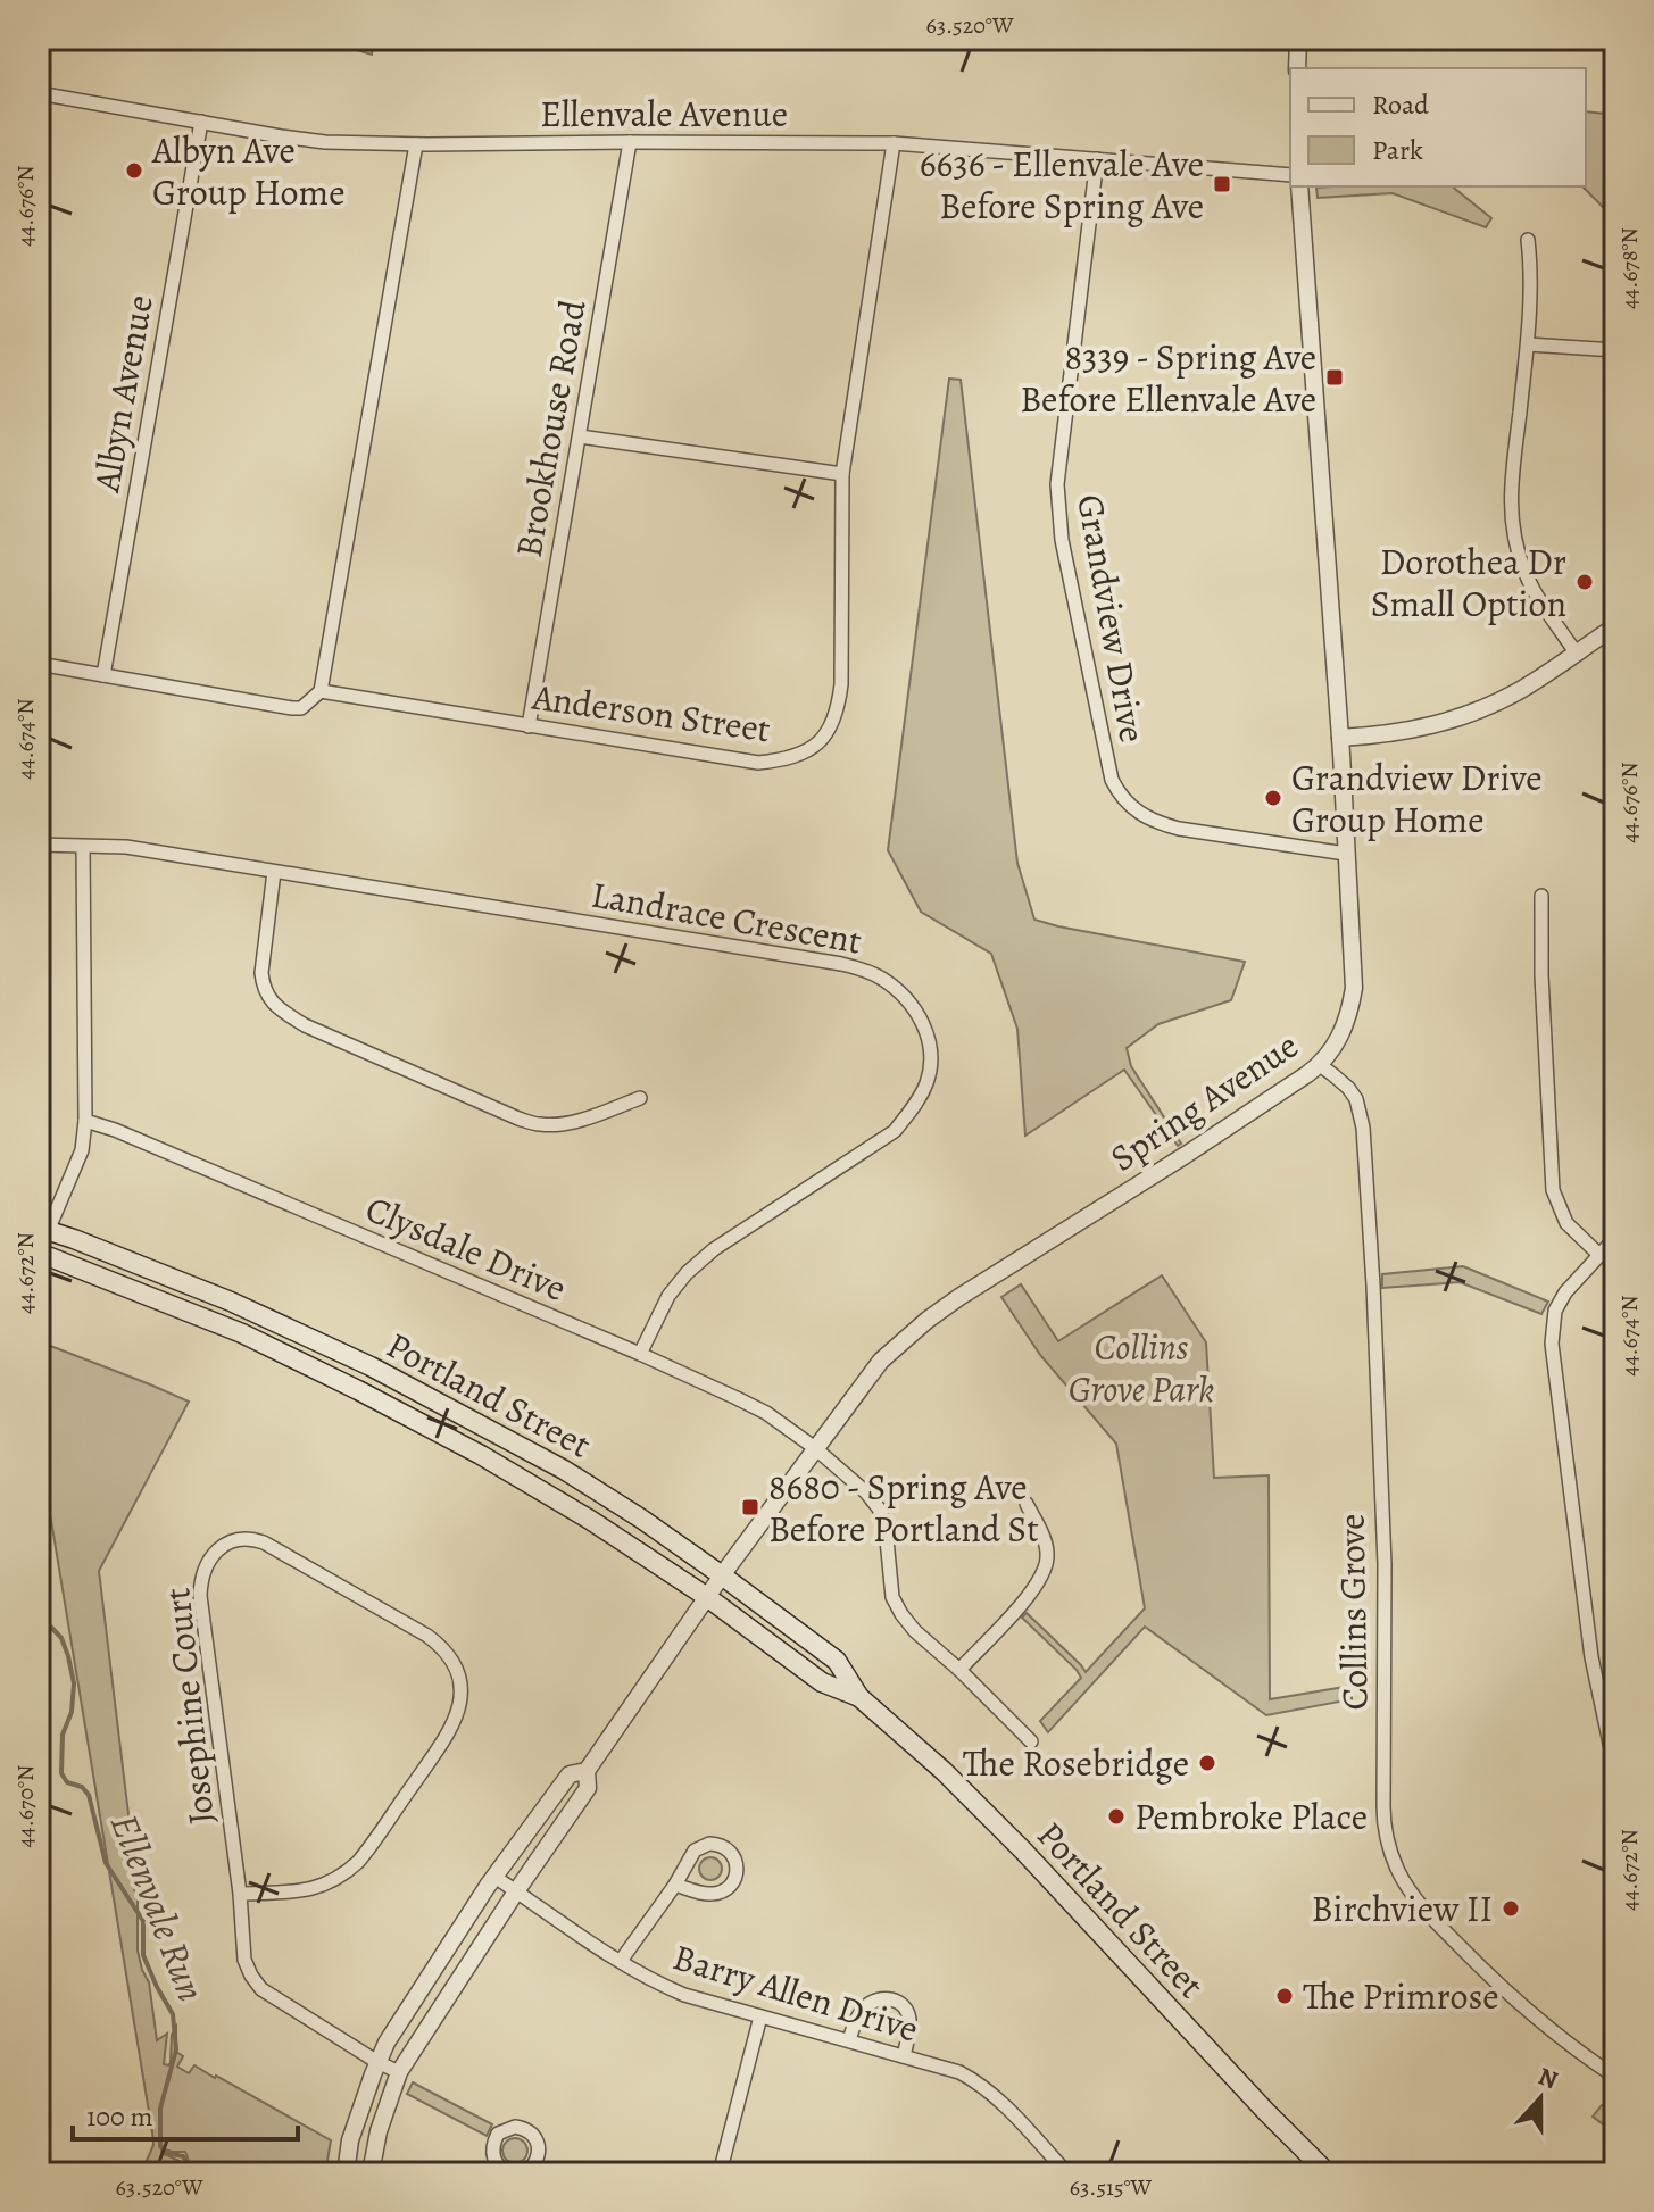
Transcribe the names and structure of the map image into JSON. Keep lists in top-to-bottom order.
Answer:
{
  "streets": {
    "main road": ["Portland Street"],
    "street": [
      "Ellenvale Avenue",
      "Albyn Avenue",
      "Brookhouse Road",
      "Grandview Drive",
      "Anderson Street",
      "Landrace Crescent",
      "Spring Avenue",
      "Clysdale Drive",
      "Collins Grove",
      "Josephine Court",
      "Barry Allen Drive"
    ]
  },
  "crossings": [
    ["Ellenvale Avenue", "Albyn Avenue"],
    ["Ellenvale Avenue", "Brookhouse Road"],
    ["Ellenvale Avenue", "Grandview Drive"],
    ["Ellenvale Avenue", "Anderson Street"],
    ["Brookhouse Road", "Anderson Street"],
    ["Grandview Drive", "Spring Avenue"],
    ["Landrace Crescent", "Clysdale Drive"],
    ["Spring Avenue", "Clysdale Drive"],
    ["Spring Avenue", "Portland Street"],
    ["Spring Avenue", "Collins Grove"]
  ],
  "water": ["Ellenvale Run"],
  "parks": ["Collins Grove Park"],
  "places": {
    "other": [
      "Albyn Ave Group Home",
      "Dorothea Dr Small Option",
      "Grandview Drive Group Home",
      "The Rosebridge",
      "Pembroke Place",
      "Birchview II",
      "The Primrose"
    ],
    "transit": ["6636 - Ellenvale Ave Before Spring Ave", "8339 - Spring Ave Before Ellenvale Ave", "8680 - Spring Ave Before Portland St"]
  },
  "legend": ["Road", "Park"],
  "scale_bar": "100 m",
  "north": "top",
  "coordinates": [
    "63.520°W",
    "44.676°N",
    "44.678°N",
    "44.674°N",
    "44.672°N",
    "44.670°N",
    "63.515°W"
  ]
}
